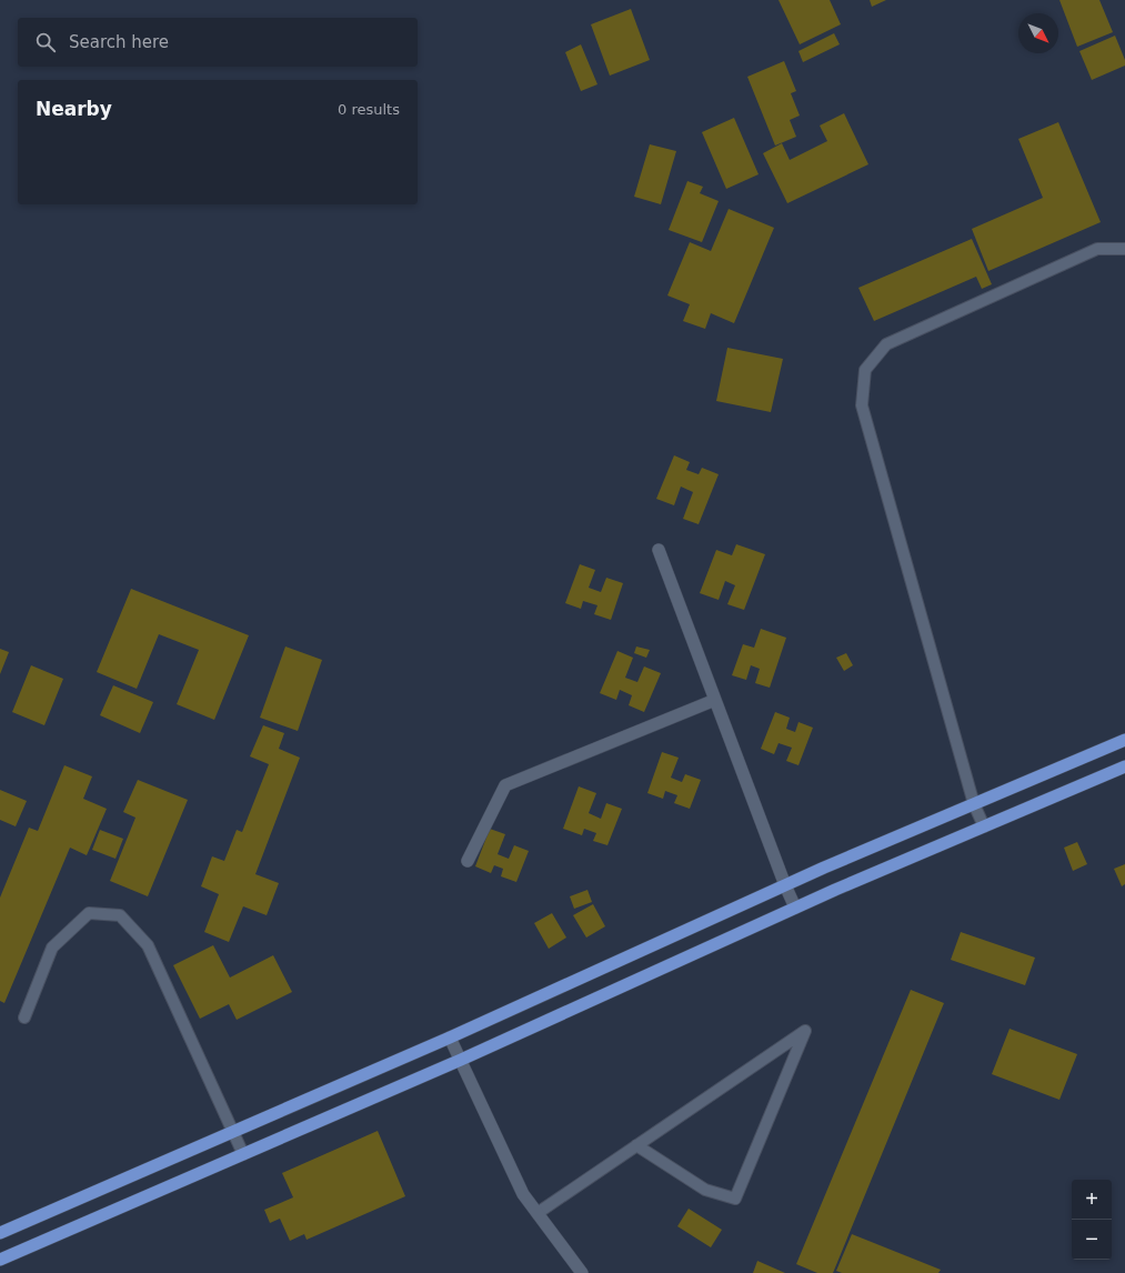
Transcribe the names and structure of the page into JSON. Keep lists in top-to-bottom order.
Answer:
{
  "north": "bottom right",
  "page": {
    "search": "Search here",
    "heading": ["Nearby", "0 results"],
    "map_buttons": ["+", "−"]
  }
}
